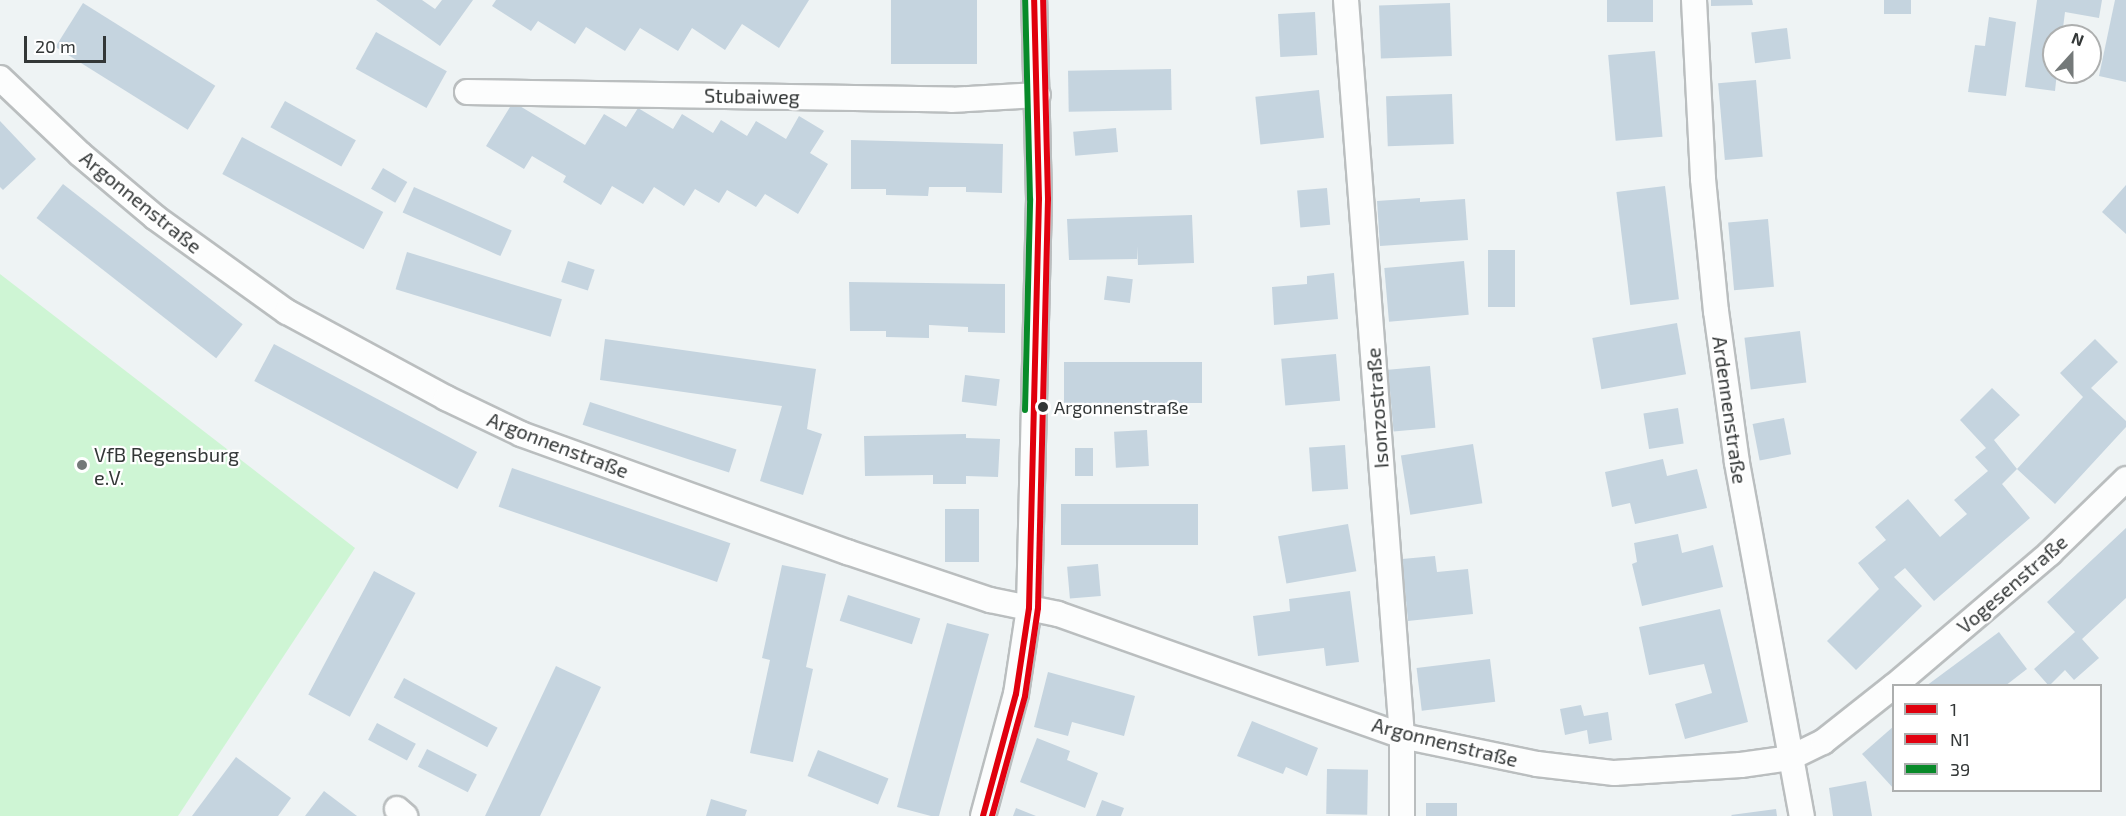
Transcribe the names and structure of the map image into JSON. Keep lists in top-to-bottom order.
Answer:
{
  "streets": {
    "street": [
      "Stubaiweg",
      "Argonnenstraße",
      "Isonzostraße",
      "Ardennenstraße",
      "Vogesenstraße"
    ]
  },
  "crossings": [
    ["Argonnenstraße", "Isonzostraße"],
    ["Argonnenstraße", "Ardennenstraße"],
    ["Argonnenstraße", "Vogesenstraße"],
    ["Ardennenstraße", "Vogesenstraße"]
  ],
  "places": ["Argonnenstraße", "VfB Regensburg e.V."],
  "lines": ["transit line 1", "transit line N1", "transit line 39"],
  "legend": ["1", "N1", "39"],
  "scale_bar": "20 m",
  "north": "top"
}
